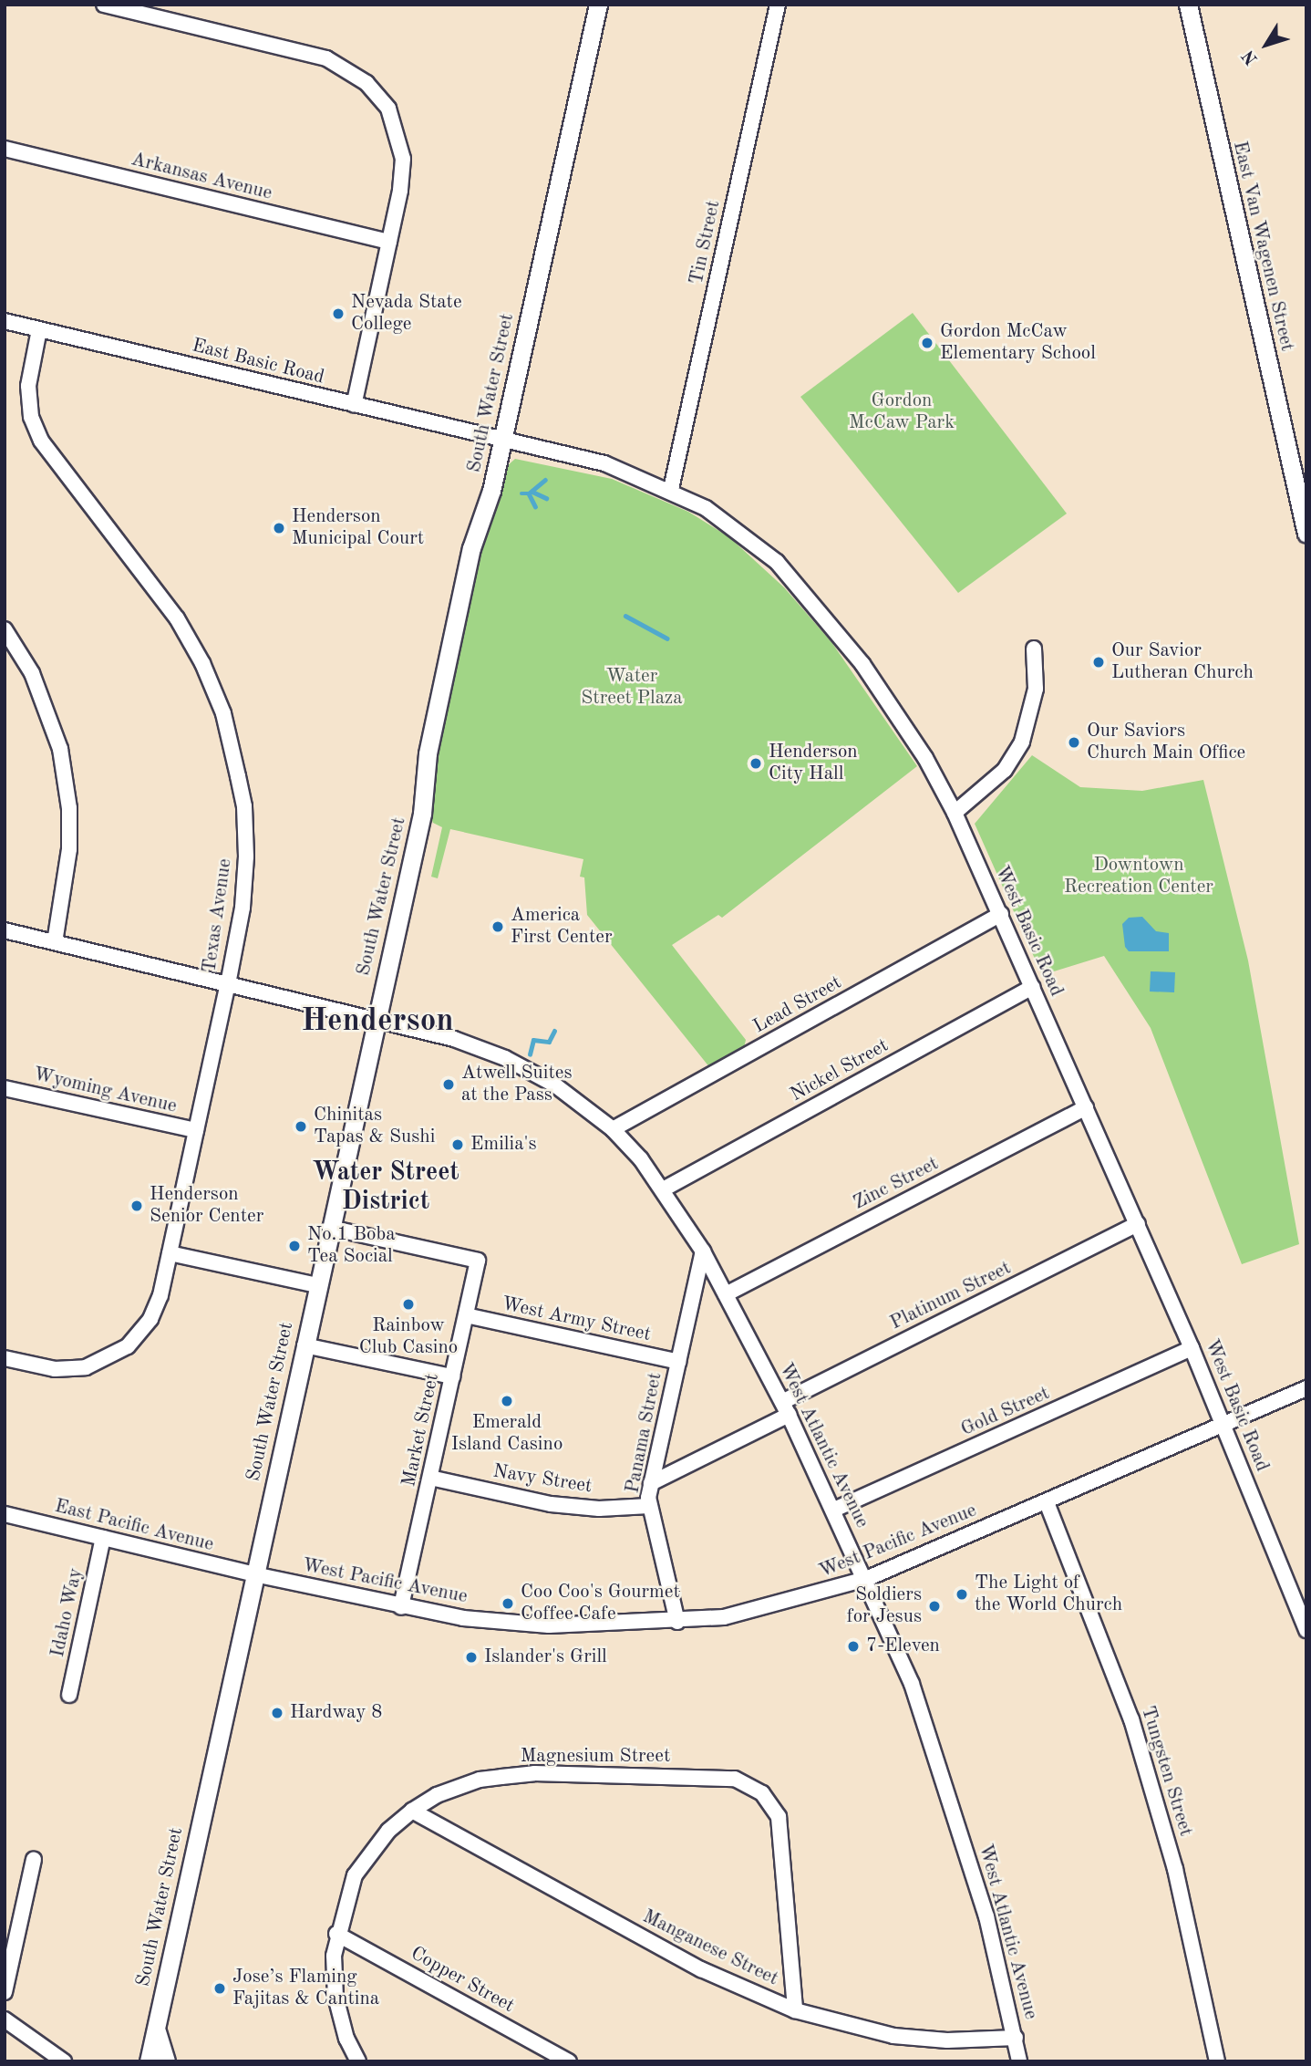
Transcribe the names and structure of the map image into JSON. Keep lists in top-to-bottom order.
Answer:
{
  "streets": {
    "main road": ["East Van Wagenen Street", "South Water Street"],
    "street": [
      "Arkansas Avenue",
      "Tin Street",
      "East Basic Road",
      "Texas Avenue",
      "West Basic Road",
      "Lead Street",
      "Nickel Street",
      "Wyoming Avenue",
      "Zinc Street",
      "Platinum Street",
      "West Army Street",
      "Gold Street",
      "Market Street",
      "Panama Street",
      "West Atlantic Avenue",
      "Navy Street",
      "East Pacific Avenue",
      "West Pacific Avenue",
      "Idaho Way",
      "Magnesium Street",
      "Tungsten Street",
      "Manganese Street",
      "Copper Street"
    ]
  },
  "crossings": [
    ["Tin Street", "West Basic Road"],
    ["East Basic Road", "South Water Street"],
    ["East Basic Road", "Texas Avenue"],
    ["East Basic Road", "West Basic Road"],
    ["South Water Street", "West Basic Road"],
    ["South Water Street", "Market Street"],
    ["South Water Street", "West Atlantic Avenue"],
    ["South Water Street", "East Pacific Avenue"],
    ["South Water Street", "West Pacific Avenue"],
    ["Texas Avenue", "Wyoming Avenue"],
    ["Texas Avenue", "West Atlantic Avenue"],
    ["West Basic Road", "Lead Street"],
    ["West Basic Road", "Nickel Street"],
    ["West Basic Road", "Zinc Street"],
    ["West Basic Road", "Platinum Street"],
    ["West Basic Road", "Gold Street"],
    ["West Basic Road", "West Pacific Avenue"],
    ["Lead Street", "West Atlantic Avenue"],
    ["Nickel Street", "West Atlantic Avenue"],
    ["Zinc Street", "West Atlantic Avenue"],
    ["Platinum Street", "Panama Street"],
    ["Platinum Street", "West Atlantic Avenue"],
    ["West Army Street", "Market Street"],
    ["West Army Street", "Panama Street"],
    ["Gold Street", "West Atlantic Avenue"],
    ["Market Street", "Navy Street"],
    ["Market Street", "West Pacific Avenue"],
    ["Panama Street", "West Atlantic Avenue"],
    ["Panama Street", "Navy Street"],
    ["Panama Street", "West Pacific Avenue"],
    ["West Atlantic Avenue", "West Pacific Avenue"],
    ["West Atlantic Avenue", "Manganese Street"],
    ["East Pacific Avenue", "West Pacific Avenue"],
    ["East Pacific Avenue", "Idaho Way"],
    ["West Pacific Avenue", "Tungsten Street"],
    ["Magnesium Street", "Manganese Street"],
    ["Magnesium Street", "Copper Street"]
  ],
  "districts": ["Henderson", "Water Street District"],
  "parks": ["Gordon McCaw Park", "Water Street Plaza", "Downtown Recreation Center"],
  "places": [
    "Nevada State College",
    "Gordon McCaw Elementary School",
    "Henderson Municipal Court",
    "Our Savior Lutheran Church",
    "Our Saviors Church Main Office",
    "Henderson City Hall",
    "America First Center",
    "Atwell Suites at the Pass",
    "Chinitas Tapas & Sushi",
    "Emilia's",
    "Henderson Senior Center",
    "No.1 Boba Tea Social",
    "Rainbow Club Casino",
    "Emerald Island Casino",
    "The Light of the World Church",
    "Coo Coo's Gourmet Coffee Cafe",
    "Soldiers for Jesus",
    "7-Eleven",
    "Islander's Grill",
    "Hardway 8",
    "Jose’s Flaming Fajitas & Cantina"
  ],
  "north": "bottom left"
}
